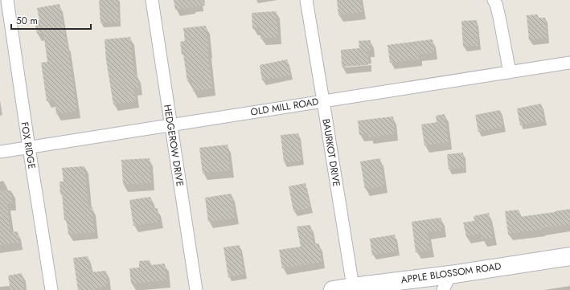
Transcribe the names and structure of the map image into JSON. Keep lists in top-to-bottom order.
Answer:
{
  "streets": {
    "street": [
      "OLD MILL ROAD",
      "FOX RIDGE",
      "HEDGEROW DRIVE",
      "BAURKOT DRIVE",
      "APPLE BLOSSOM ROAD"
    ]
  },
  "crossings": [
    ["OLD MILL ROAD", "FOX RIDGE"],
    ["OLD MILL ROAD", "HEDGEROW DRIVE"],
    ["OLD MILL ROAD", "BAURKOT DRIVE"],
    ["BAURKOT DRIVE", "APPLE BLOSSOM ROAD"]
  ],
  "scale_bar": "50 m"
}
